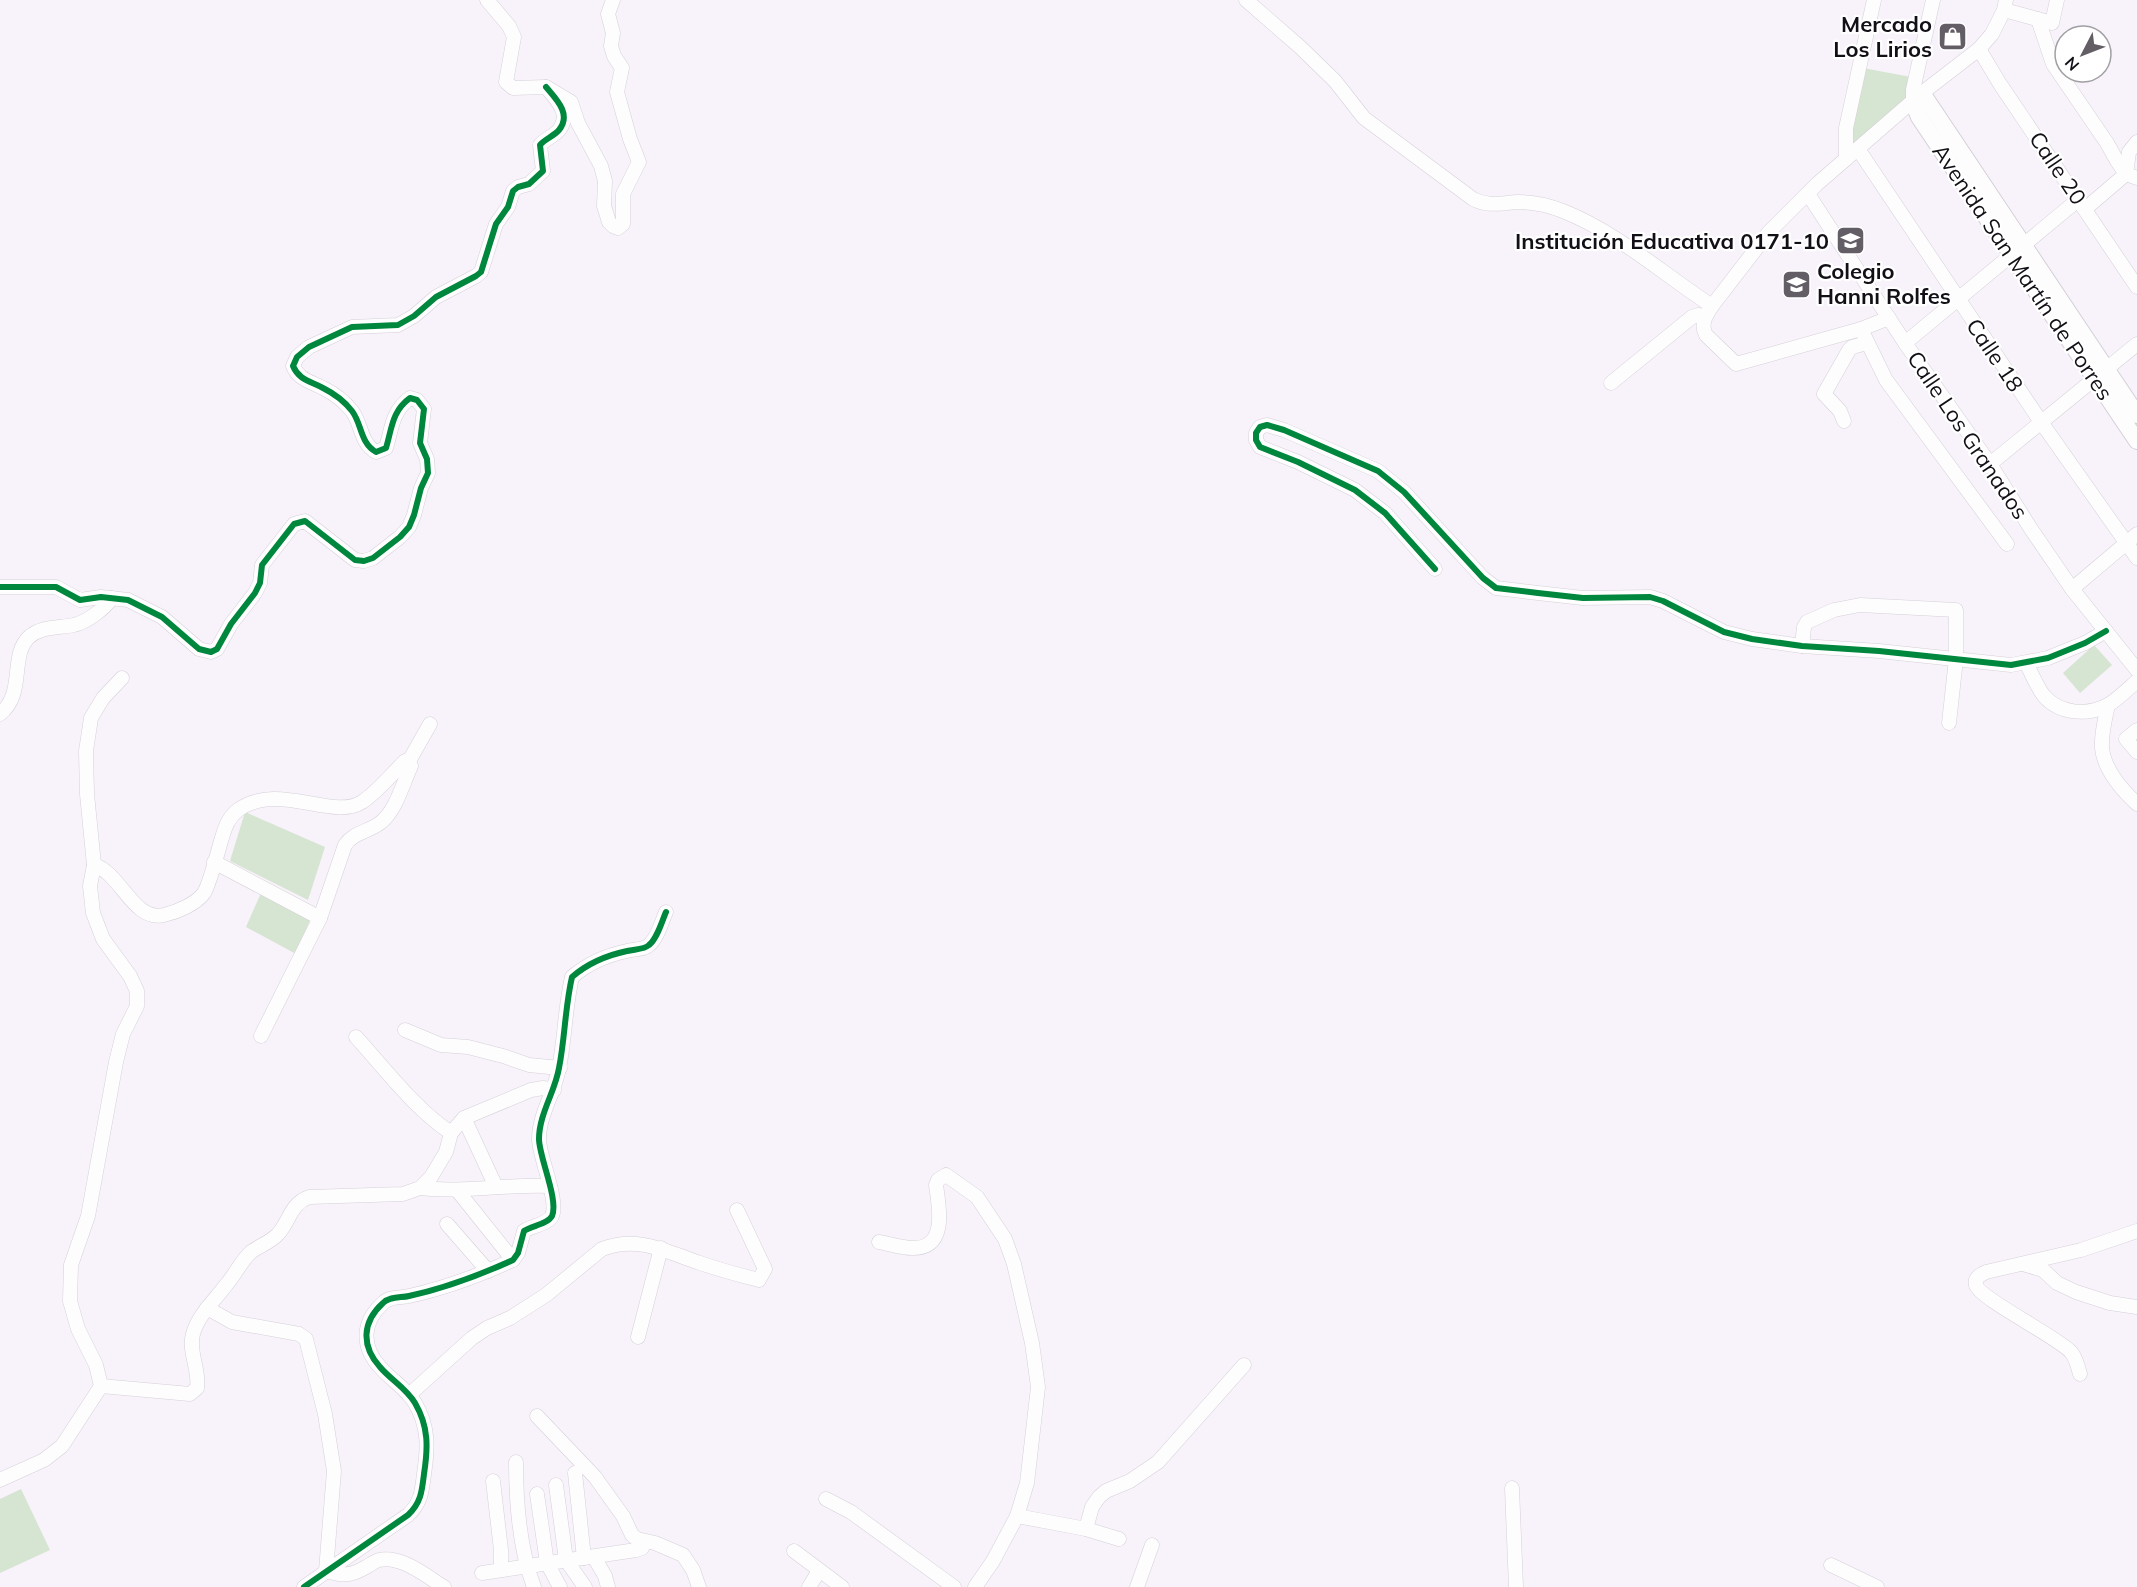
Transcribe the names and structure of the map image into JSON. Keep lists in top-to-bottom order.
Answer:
{
  "streets": {
    "main road": ["Avenida San Martín de Porres"],
    "street": ["Calle 20", "Calle 18", "Calle Los Granados"]
  },
  "places": {
    "shop": ["Mercado Los Lirios"],
    "school or university": ["Institución Educativa 0171-10", "Colegio Hanni Rolfes"]
  },
  "north": "bottom left"
}
